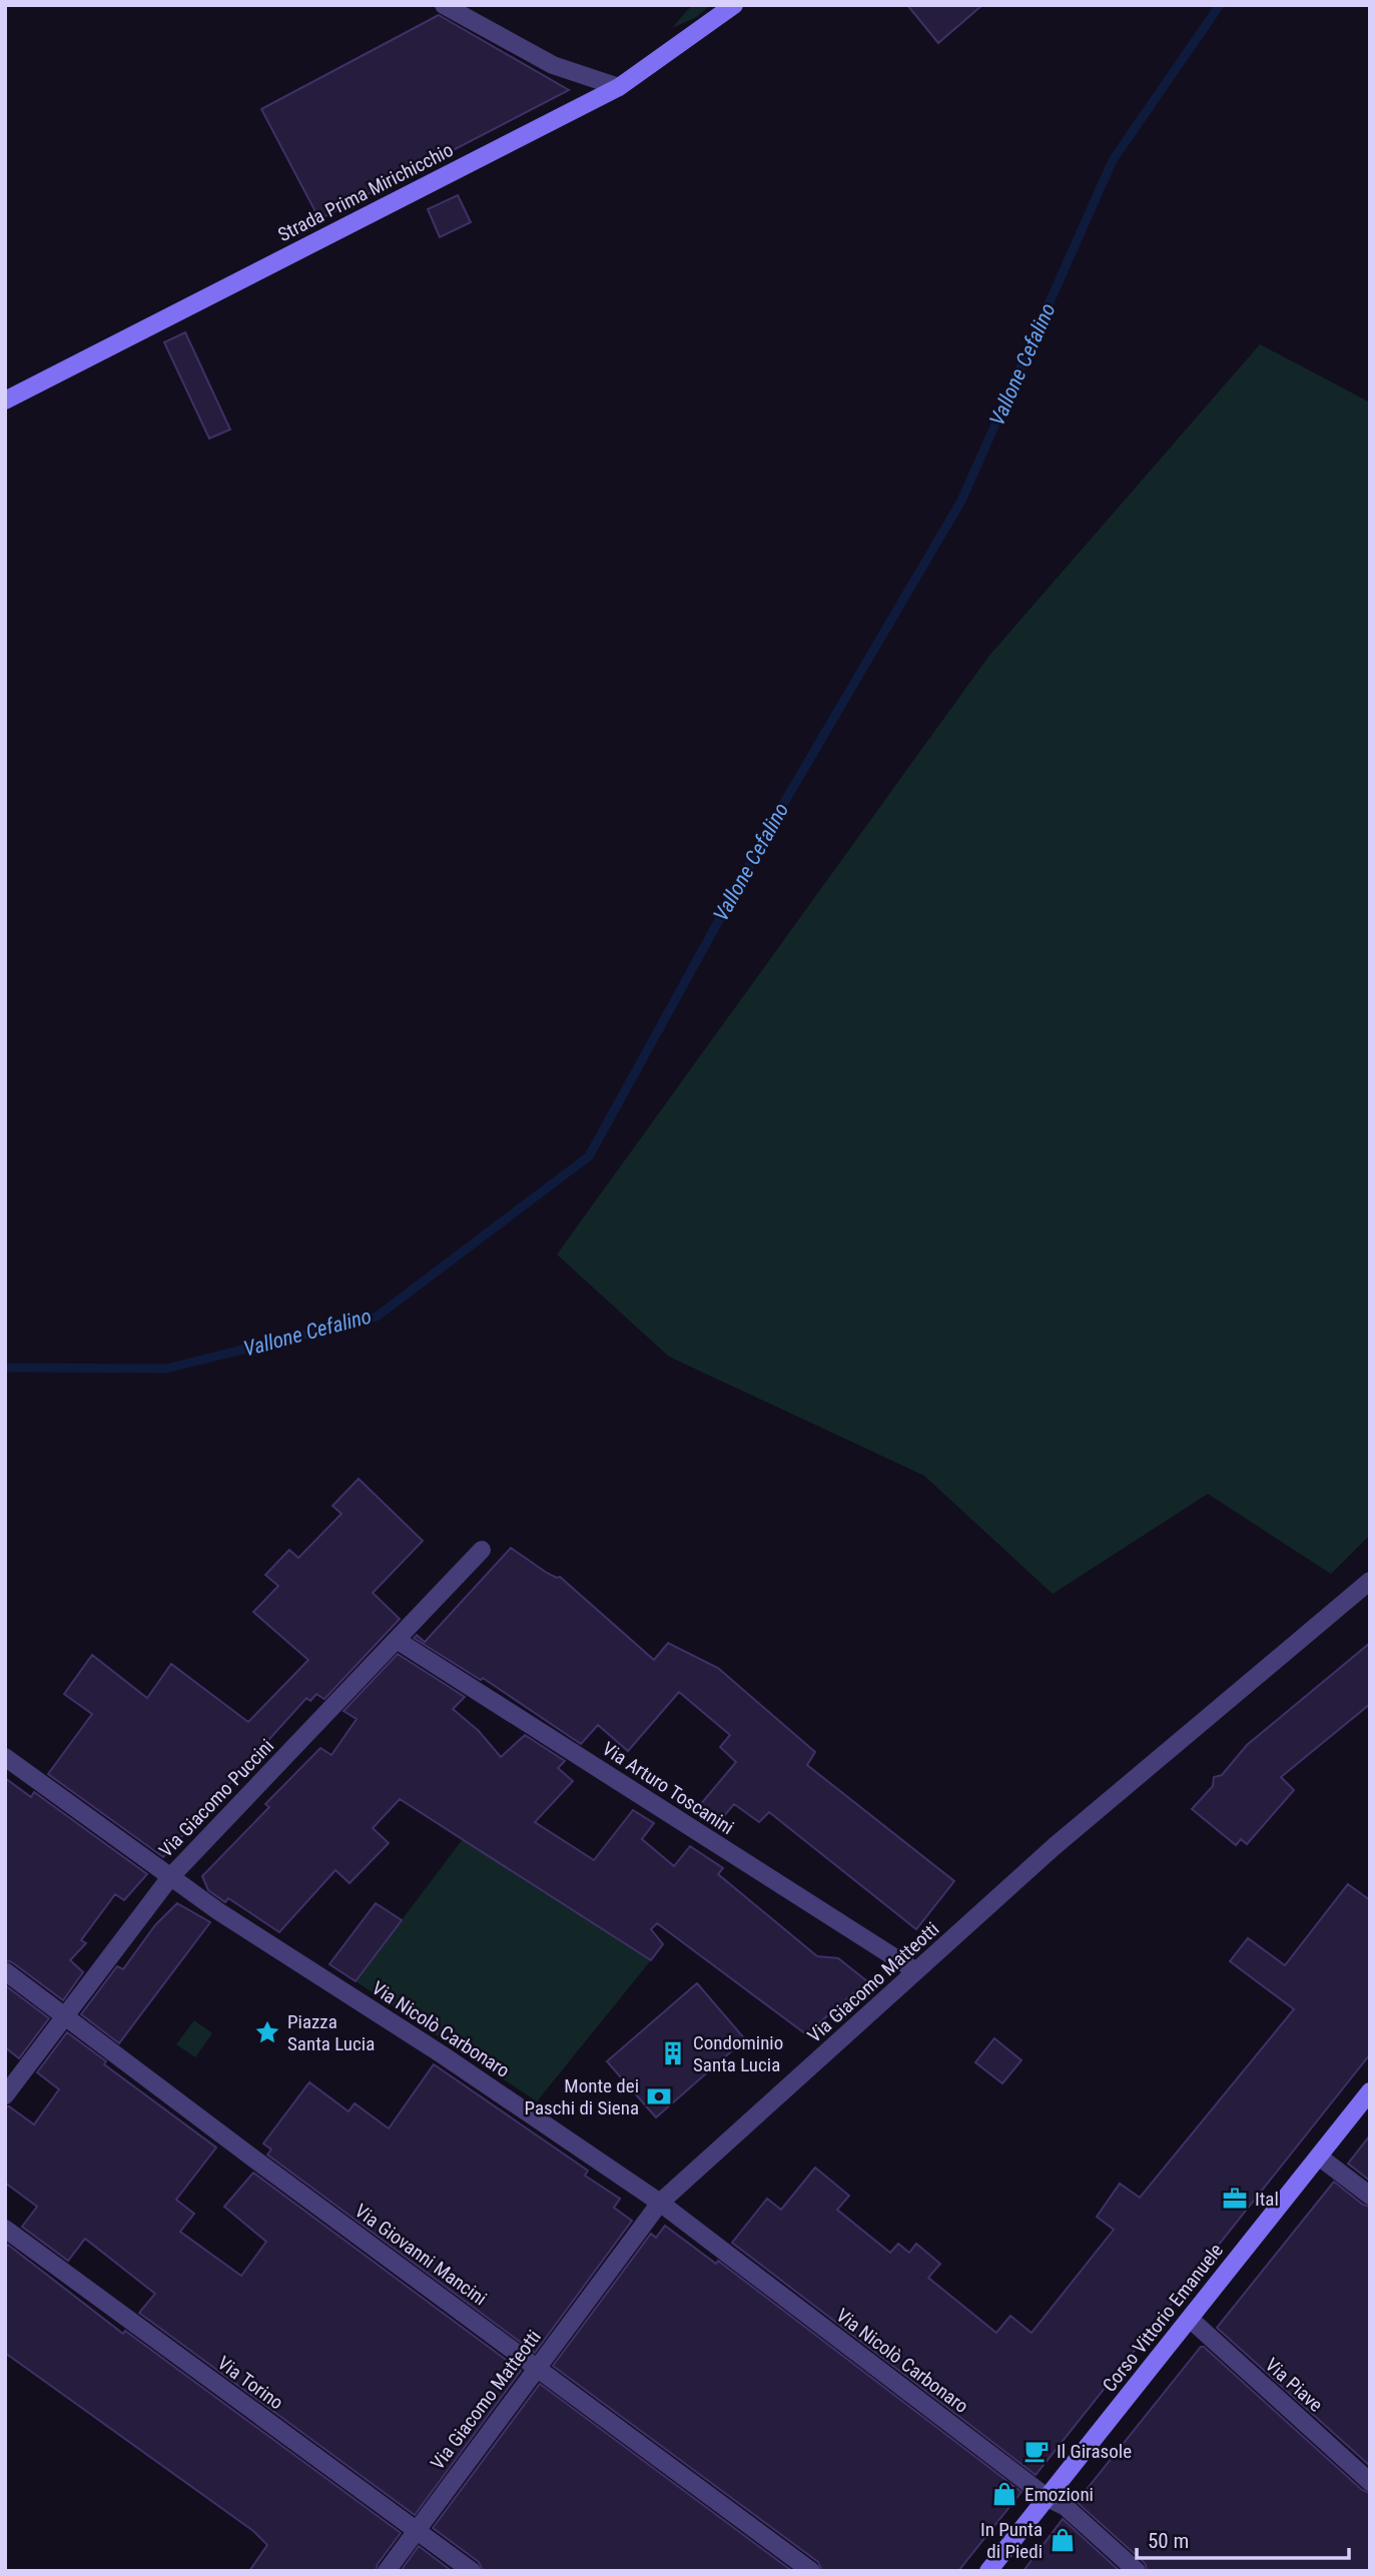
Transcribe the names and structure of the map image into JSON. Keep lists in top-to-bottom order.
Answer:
{
  "streets": {
    "main road": ["Strada Prima Mirichicchio", "Corso Vittorio Emanuele"],
    "street": [
      "Via Arturo Toscanini",
      "Via Giacomo Puccini",
      "Via Giacomo Matteotti",
      "Via Nicolò Carbonaro",
      "Via Giovanni Mancini",
      "Via Torino",
      "Via Piave"
    ]
  },
  "crossings": [
    ["Via Arturo Toscanini", "Via Giacomo Puccini"],
    ["Via Arturo Toscanini", "Via Giacomo Matteotti"],
    ["Via Giacomo Puccini", "Via Nicolò Carbonaro"],
    ["Via Giacomo Puccini", "Via Giovanni Mancini"],
    ["Via Giacomo Matteotti", "Via Nicolò Carbonaro"],
    ["Via Giacomo Matteotti", "Via Giovanni Mancini"],
    ["Via Giacomo Matteotti", "Via Torino"],
    ["Via Nicolò Carbonaro", "Corso Vittorio Emanuele"],
    ["Corso Vittorio Emanuele", "Via Piave"]
  ],
  "water": ["Vallone Cefalino"],
  "places": {
    "place": ["Piazza Santa Lucia"],
    "building": ["Condominio Santa Lucia"],
    "bank": ["Monte dei Paschi di Siena"],
    "office": ["Ital"],
    "cafe": ["Il Girasole"],
    "shop": ["Emozioni", "In Punta di Piedi"]
  },
  "scale_bar": "50 m"
}
